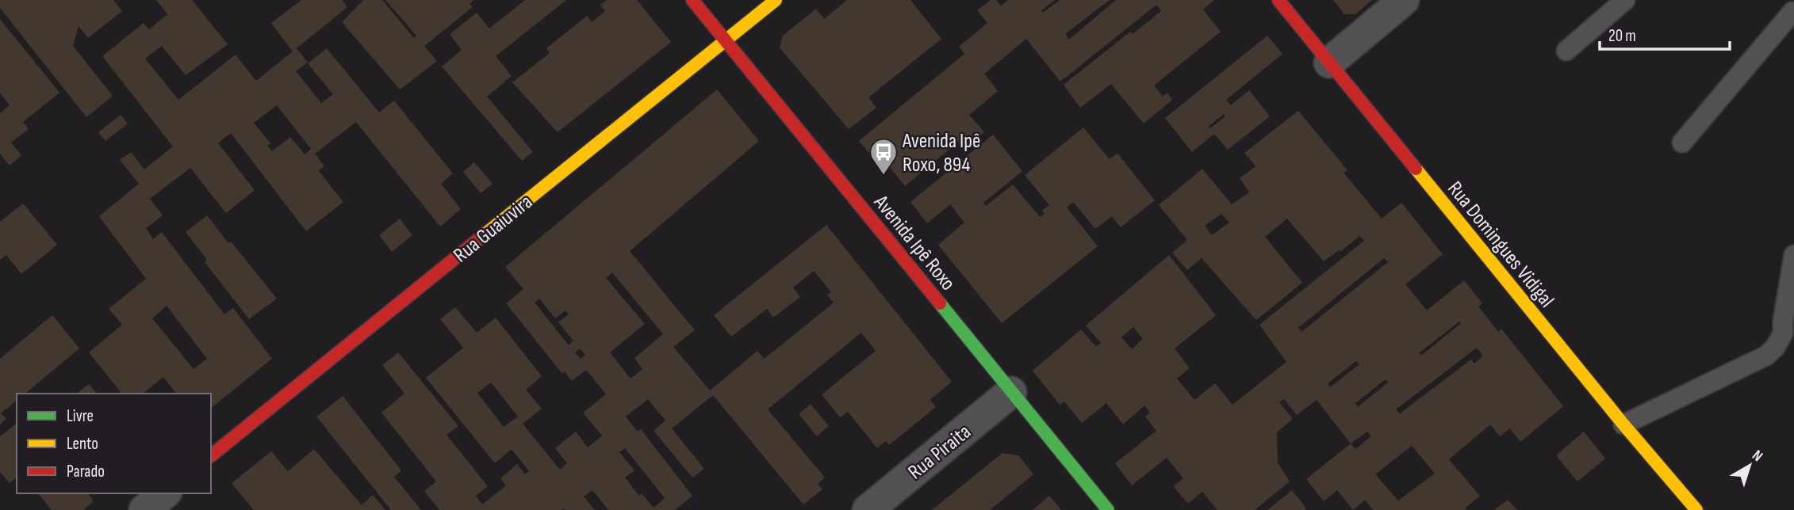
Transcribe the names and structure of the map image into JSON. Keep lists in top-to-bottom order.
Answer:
{
  "streets": {
    "street": [
      "Rua Guaiuvira",
      "Avenida Ipê Roxo",
      "Rua Domingues Vidigal",
      "Rua Piraita"
    ]
  },
  "crossings": [
    ["Rua Guaiuvira", "Avenida Ipê Roxo"],
    ["Avenida Ipê Roxo", "Rua Piraita"]
  ],
  "places": {
    "bus stop": ["Avenida Ipê Roxo, 894"]
  },
  "legend": ["Livre", "Lento", "Parado"],
  "scale_bar": "20 m",
  "north": "top right"
}
